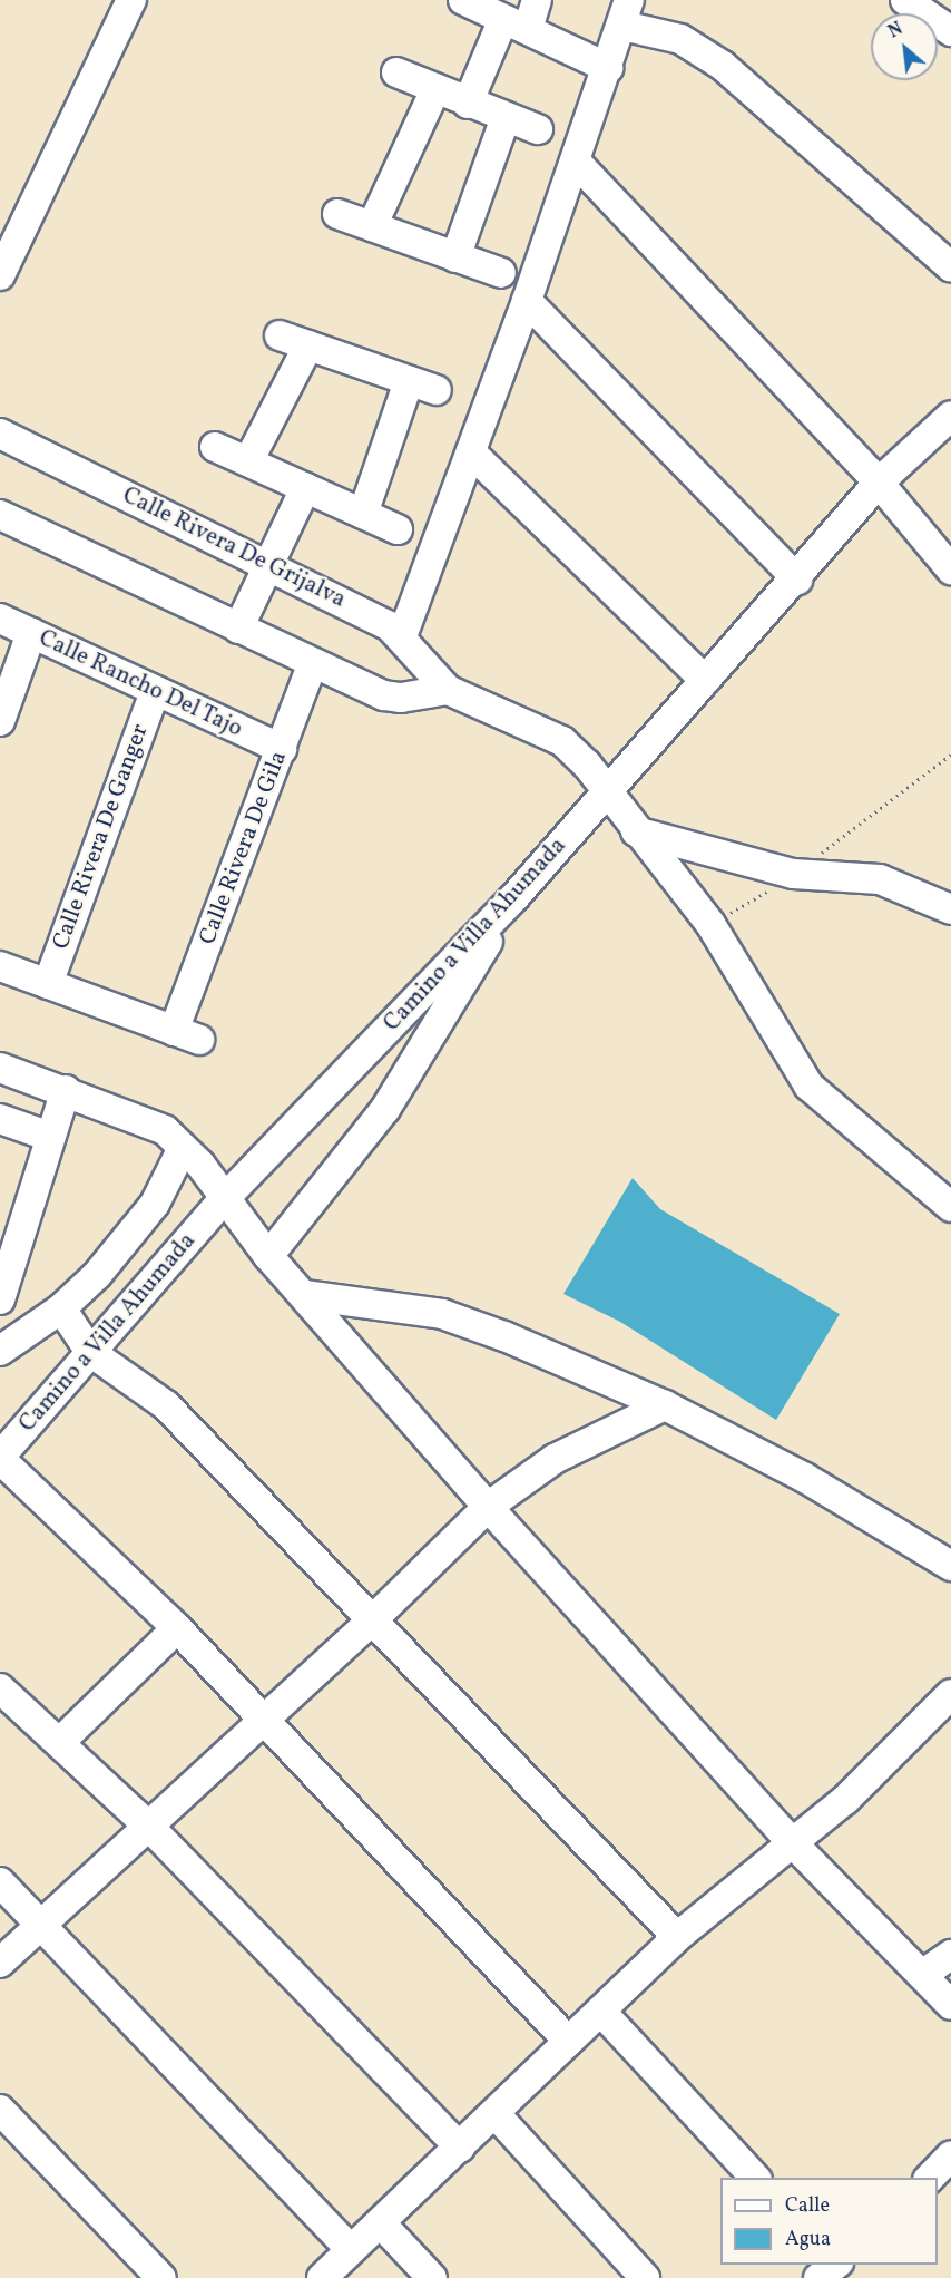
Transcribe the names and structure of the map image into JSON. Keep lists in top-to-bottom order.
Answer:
{
  "streets": {
    "street": [
      "Calle Rivera De Grijalva",
      "Calle Rancho Del Tajo",
      "Calle Rivera De Ganger",
      "Calle Rivera De Gila",
      "Camino a Villa Ahumada"
    ]
  },
  "crossings": [
    ["Calle Rancho Del Tajo", "Calle Rivera De Ganger"],
    ["Calle Rancho Del Tajo", "Calle Rivera De Gila"],
    ["Calle Rivera De Ganger", "Calle Rivera De Gila"]
  ],
  "legend": ["Calle", "Agua"],
  "north": "top left"
}
